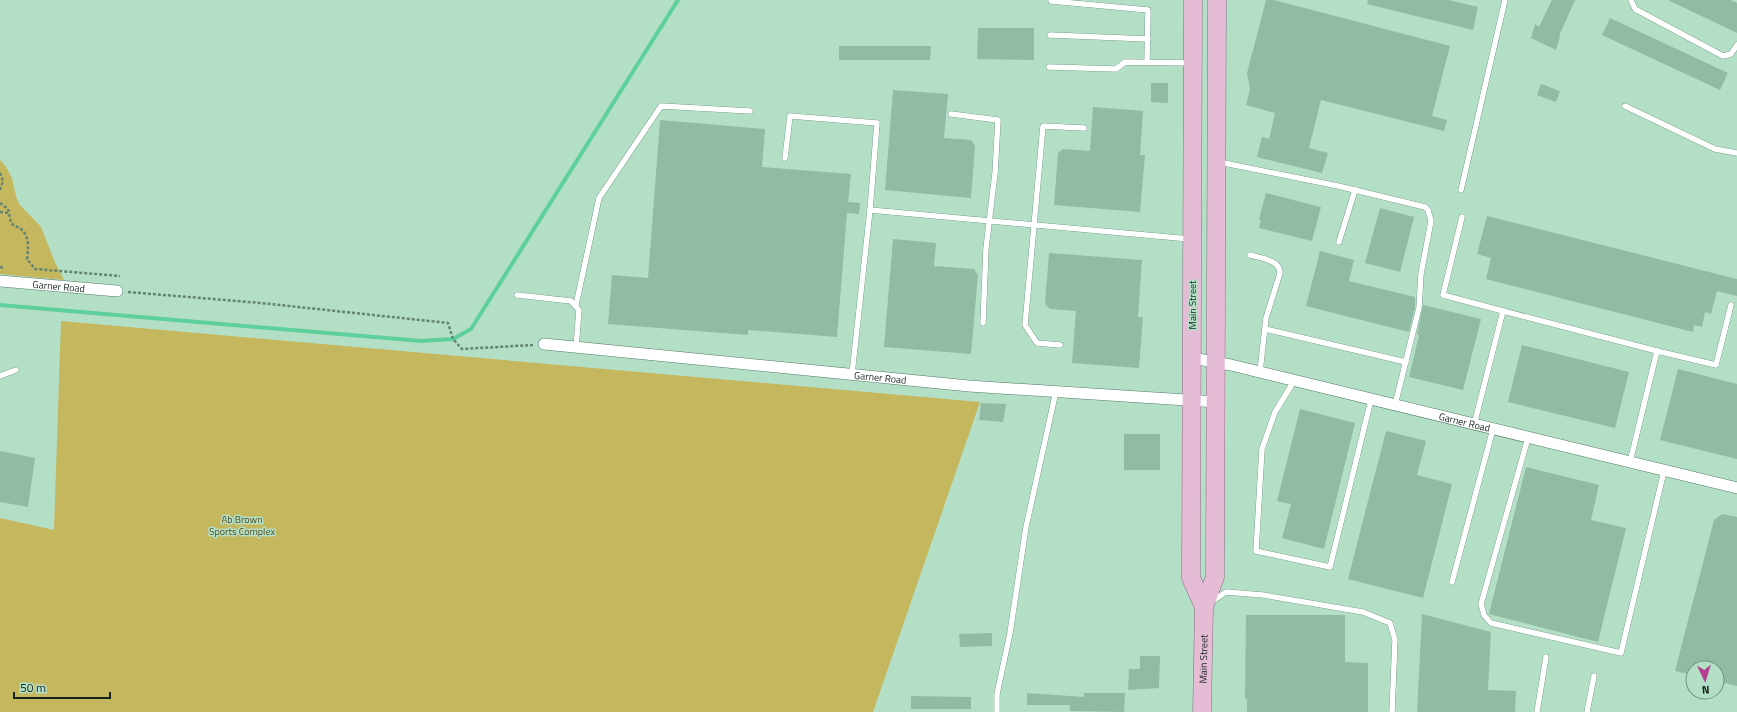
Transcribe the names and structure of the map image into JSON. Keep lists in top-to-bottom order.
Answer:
{
  "streets": {
    "main road": ["Main Street"],
    "street": ["Garner Road"]
  },
  "crossings": [
    ["Garner Road", "Main Street"]
  ],
  "parks": ["Ab Brown Sports Complex"],
  "scale_bar": "50 m",
  "north": "bottom"
}
